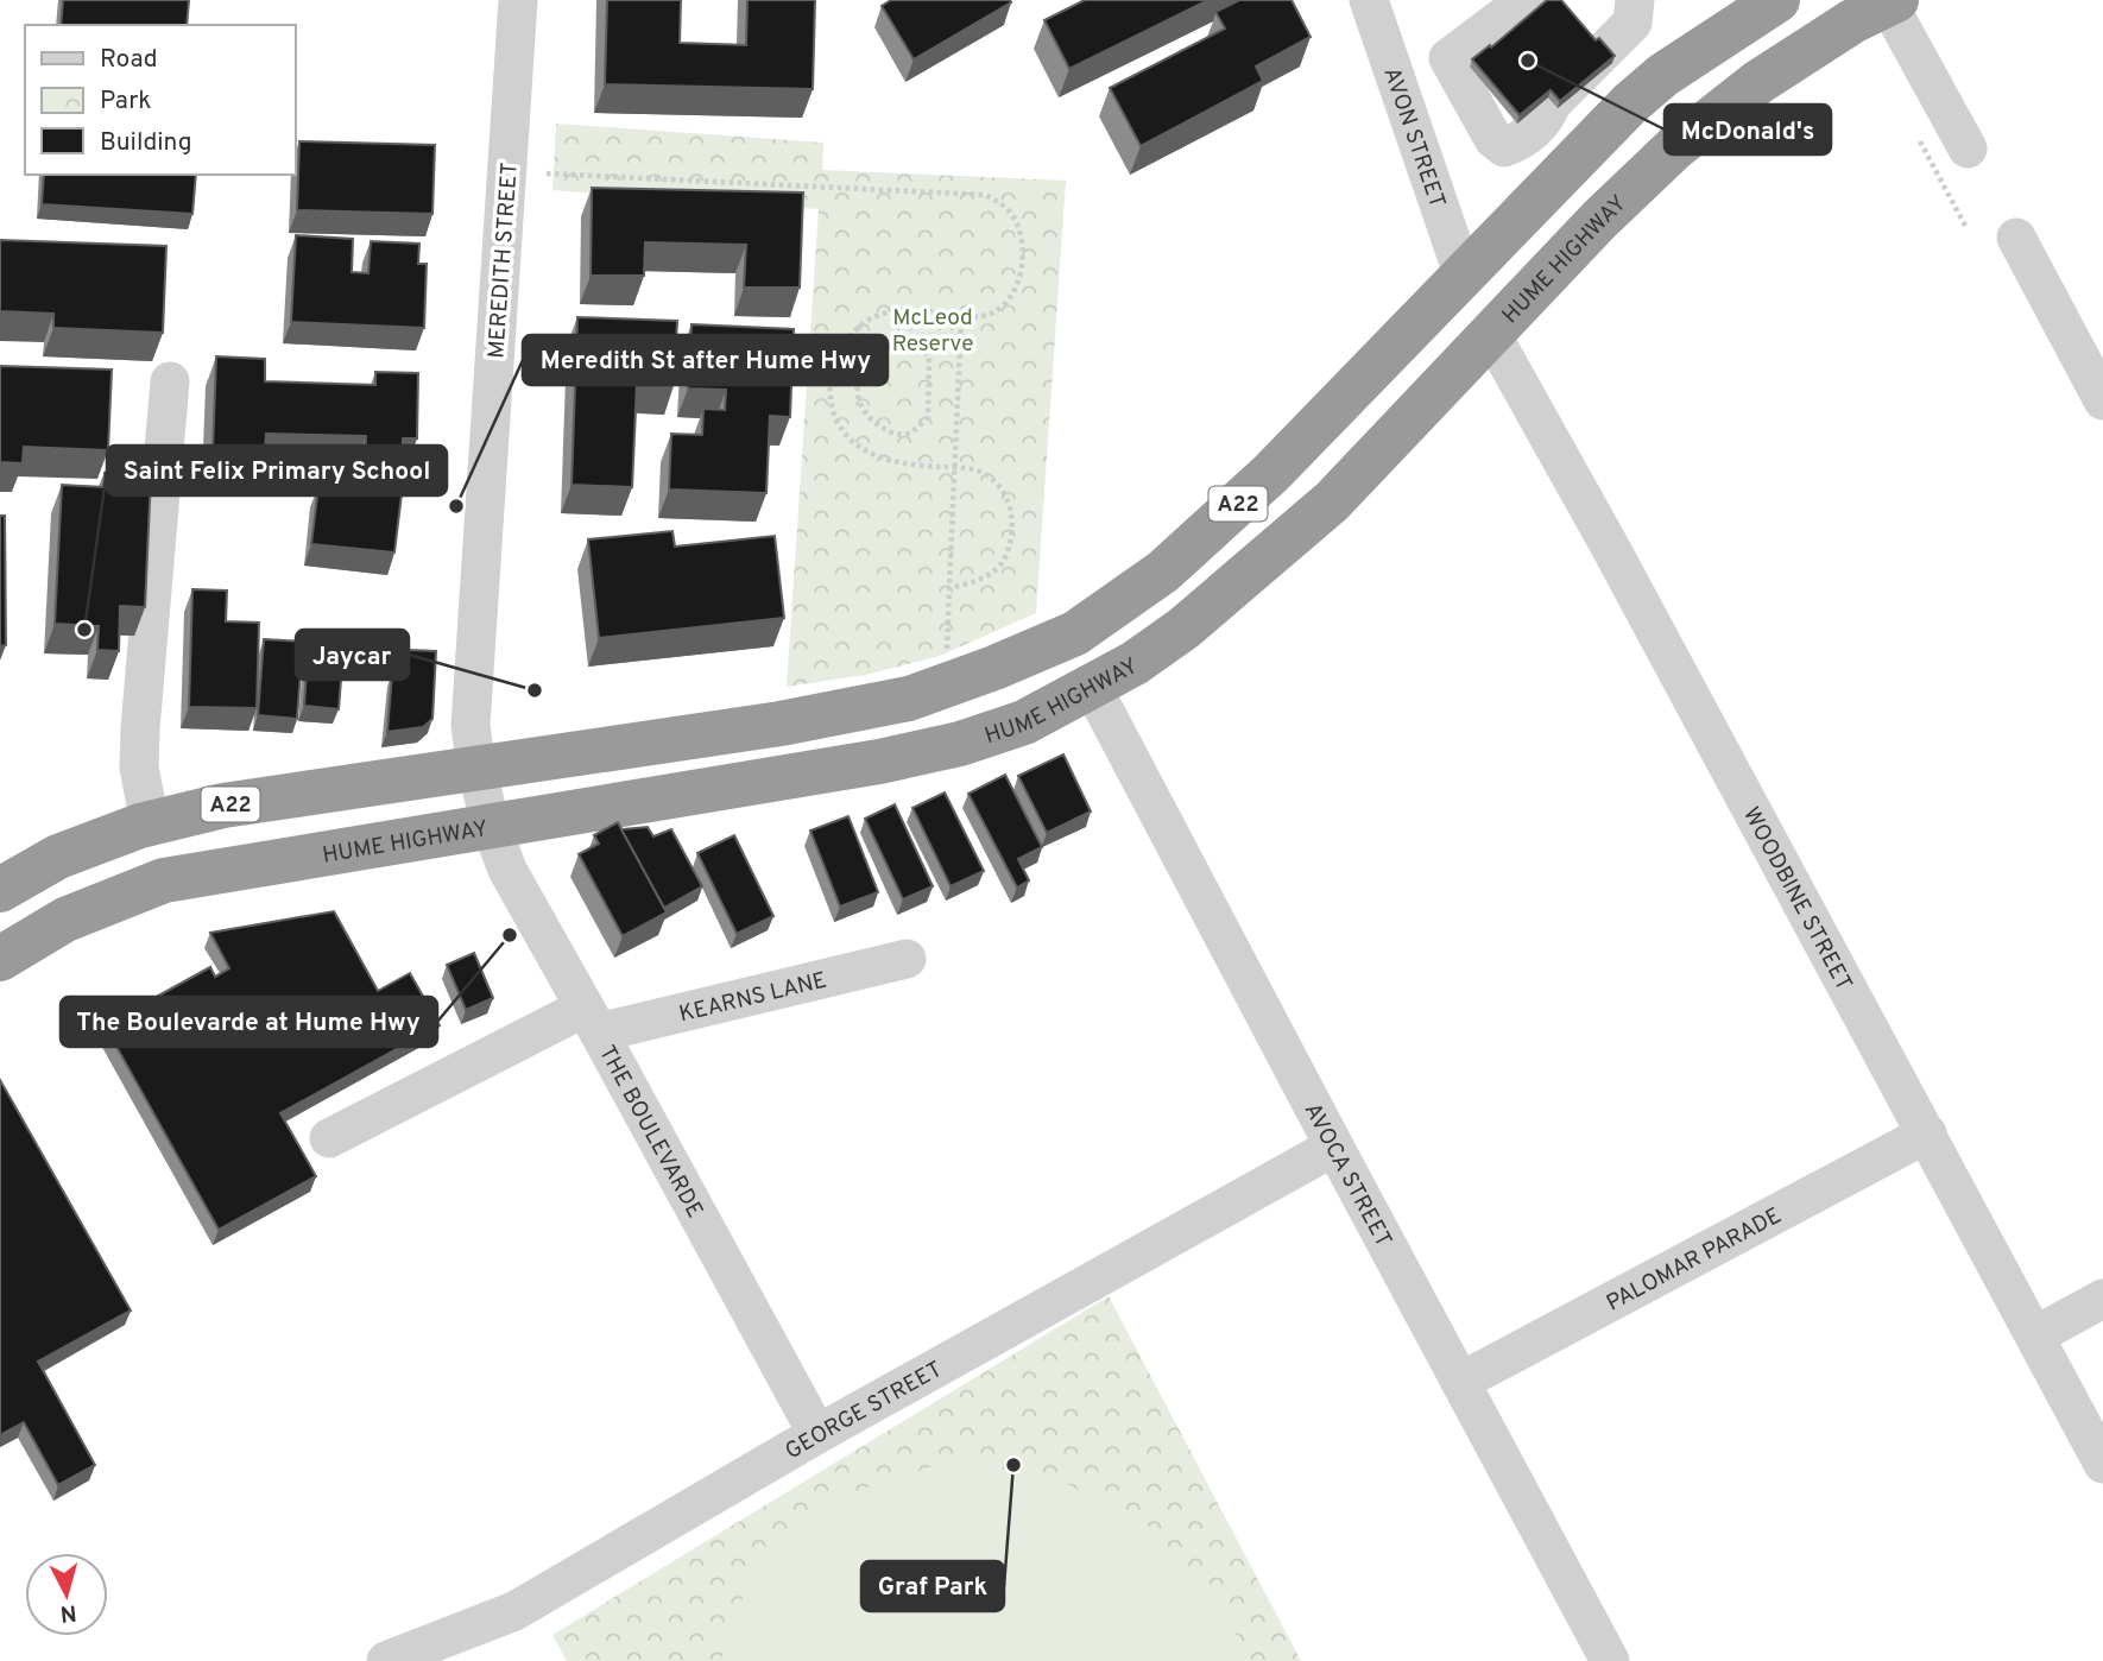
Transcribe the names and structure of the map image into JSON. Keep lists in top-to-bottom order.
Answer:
{
  "streets": {
    "highway": ["HUME HIGHWAY", "A22"],
    "street": [
      "AVON STREET",
      "MEREDITH STREET",
      "WOODBINE STREET",
      "KEARNS LANE",
      "THE BOULEVARDE",
      "AVOCA STREET",
      "PALOMAR PARADE",
      "GEORGE STREET"
    ]
  },
  "crossings": [
    ["AVON STREET", "A22"],
    ["MEREDITH STREET", "HUME HIGHWAY"],
    ["MEREDITH STREET", "A22"],
    ["MEREDITH STREET", "THE BOULEVARDE"],
    ["HUME HIGHWAY", "WOODBINE STREET"],
    ["HUME HIGHWAY", "THE BOULEVARDE"],
    ["HUME HIGHWAY", "AVOCA STREET"],
    ["WOODBINE STREET", "PALOMAR PARADE"],
    ["KEARNS LANE", "THE BOULEVARDE"],
    ["THE BOULEVARDE", "GEORGE STREET"],
    ["AVOCA STREET", "PALOMAR PARADE"],
    ["AVOCA STREET", "GEORGE STREET"]
  ],
  "parks": ["McLeod Reserve"],
  "places": [
    "McDonald's",
    "Meredith St after Hume Hwy",
    "Saint Felix Primary School",
    "Jaycar",
    "The Boulevarde at Hume Hwy",
    "Graf Park"
  ],
  "legend": ["Road", "Park", "Building"],
  "north": "bottom"
}
